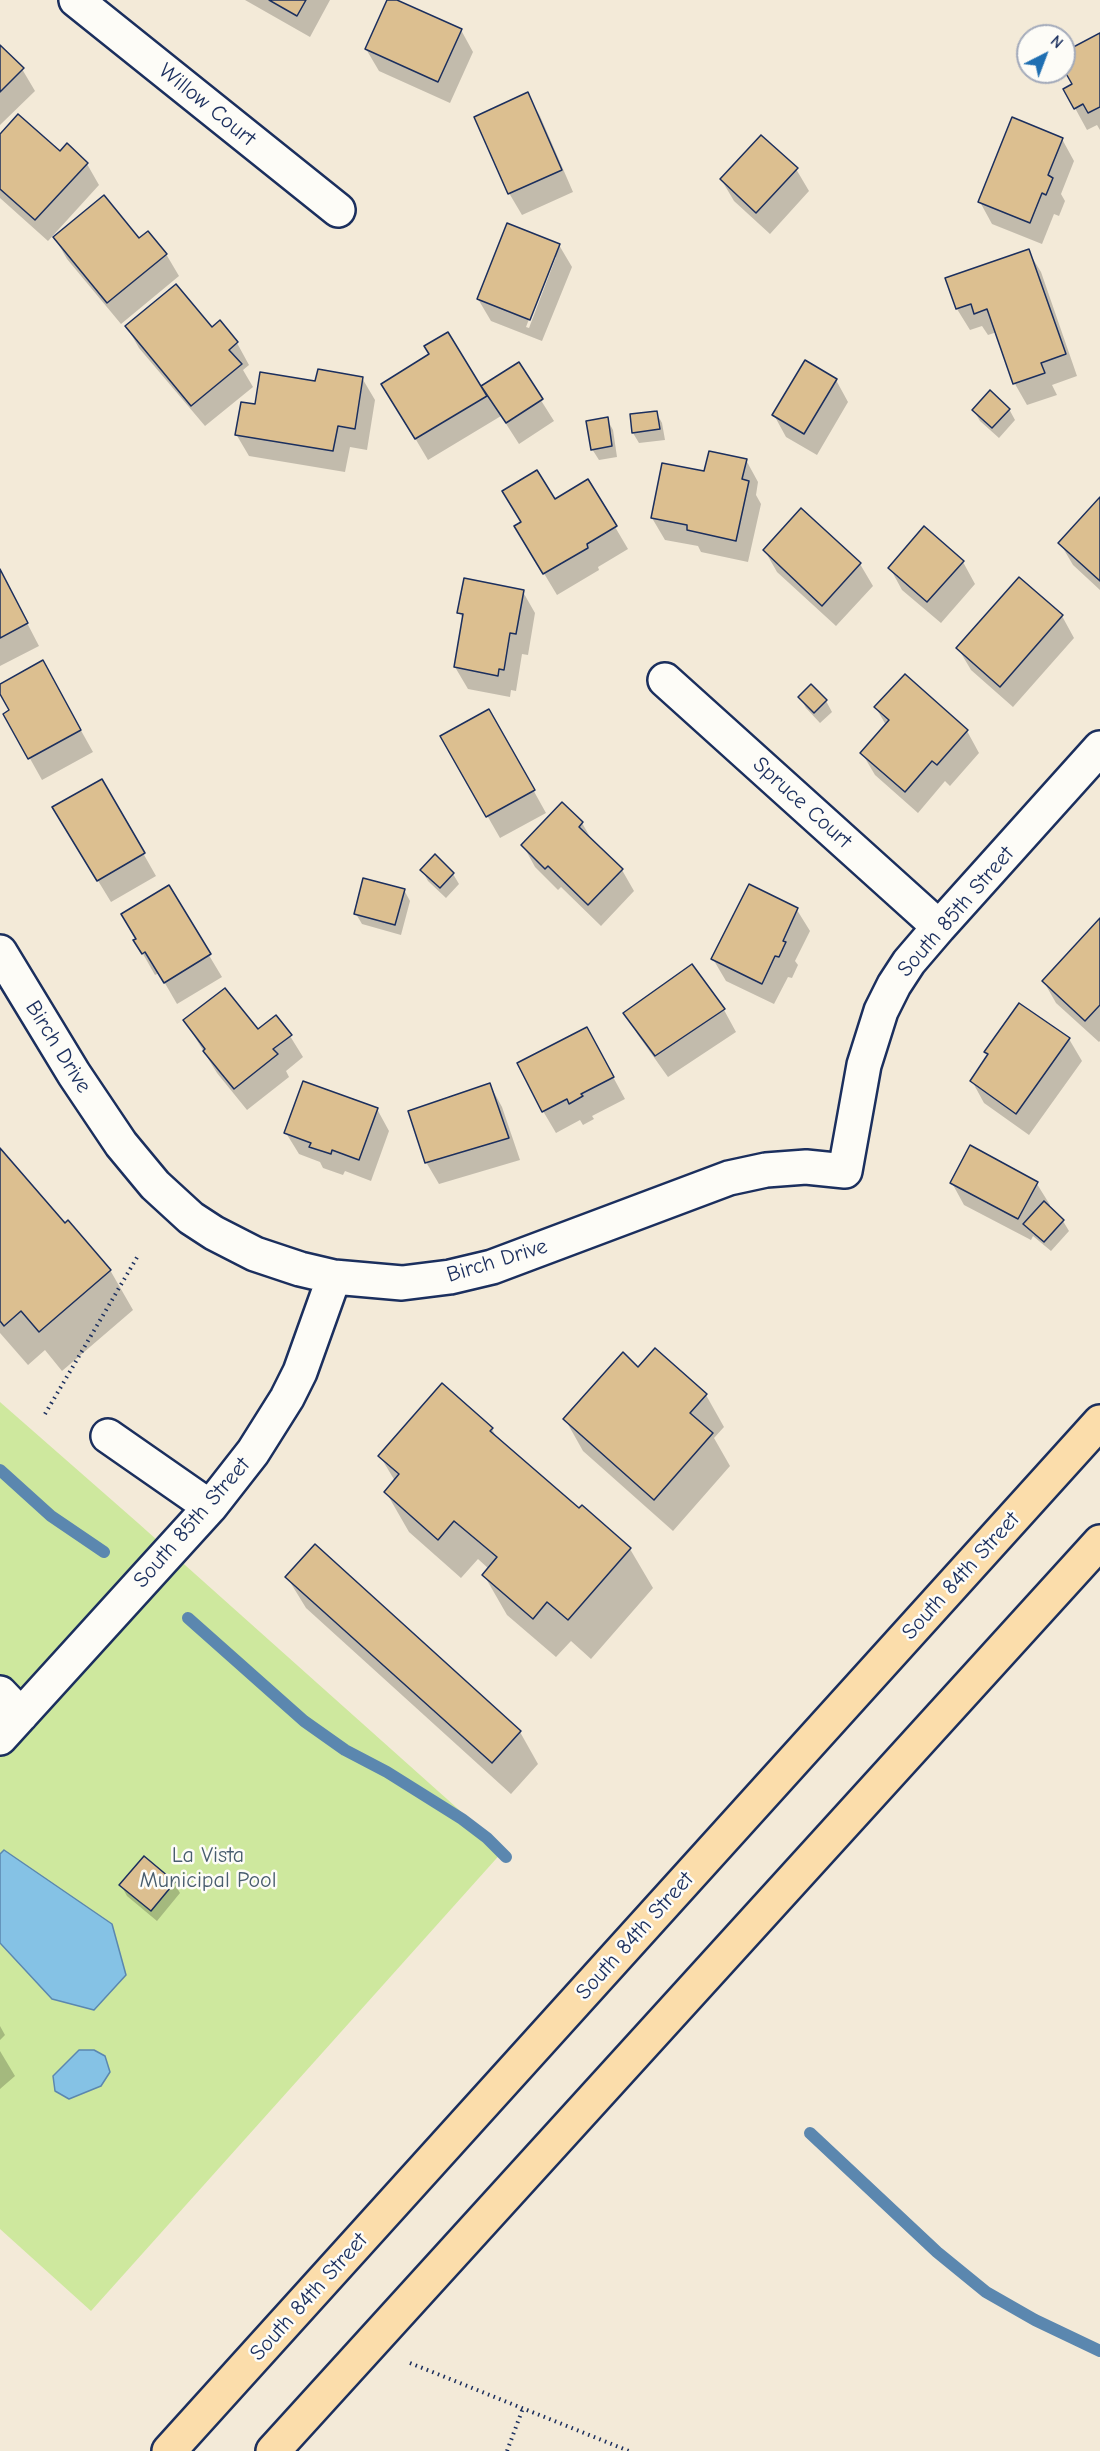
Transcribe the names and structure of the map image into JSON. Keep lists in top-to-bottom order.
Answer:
{
  "streets": {
    "main road": ["South 84th Street"],
    "street": [
      "Willow Court",
      "Spruce Court",
      "South 85th Street",
      "Birch Drive"
    ]
  },
  "crossings": [
    ["Spruce Court", "South 85th Street"],
    ["South 85th Street", "Birch Drive"]
  ],
  "parks": ["La Vista Municipal Pool"],
  "north": "top right"
}
